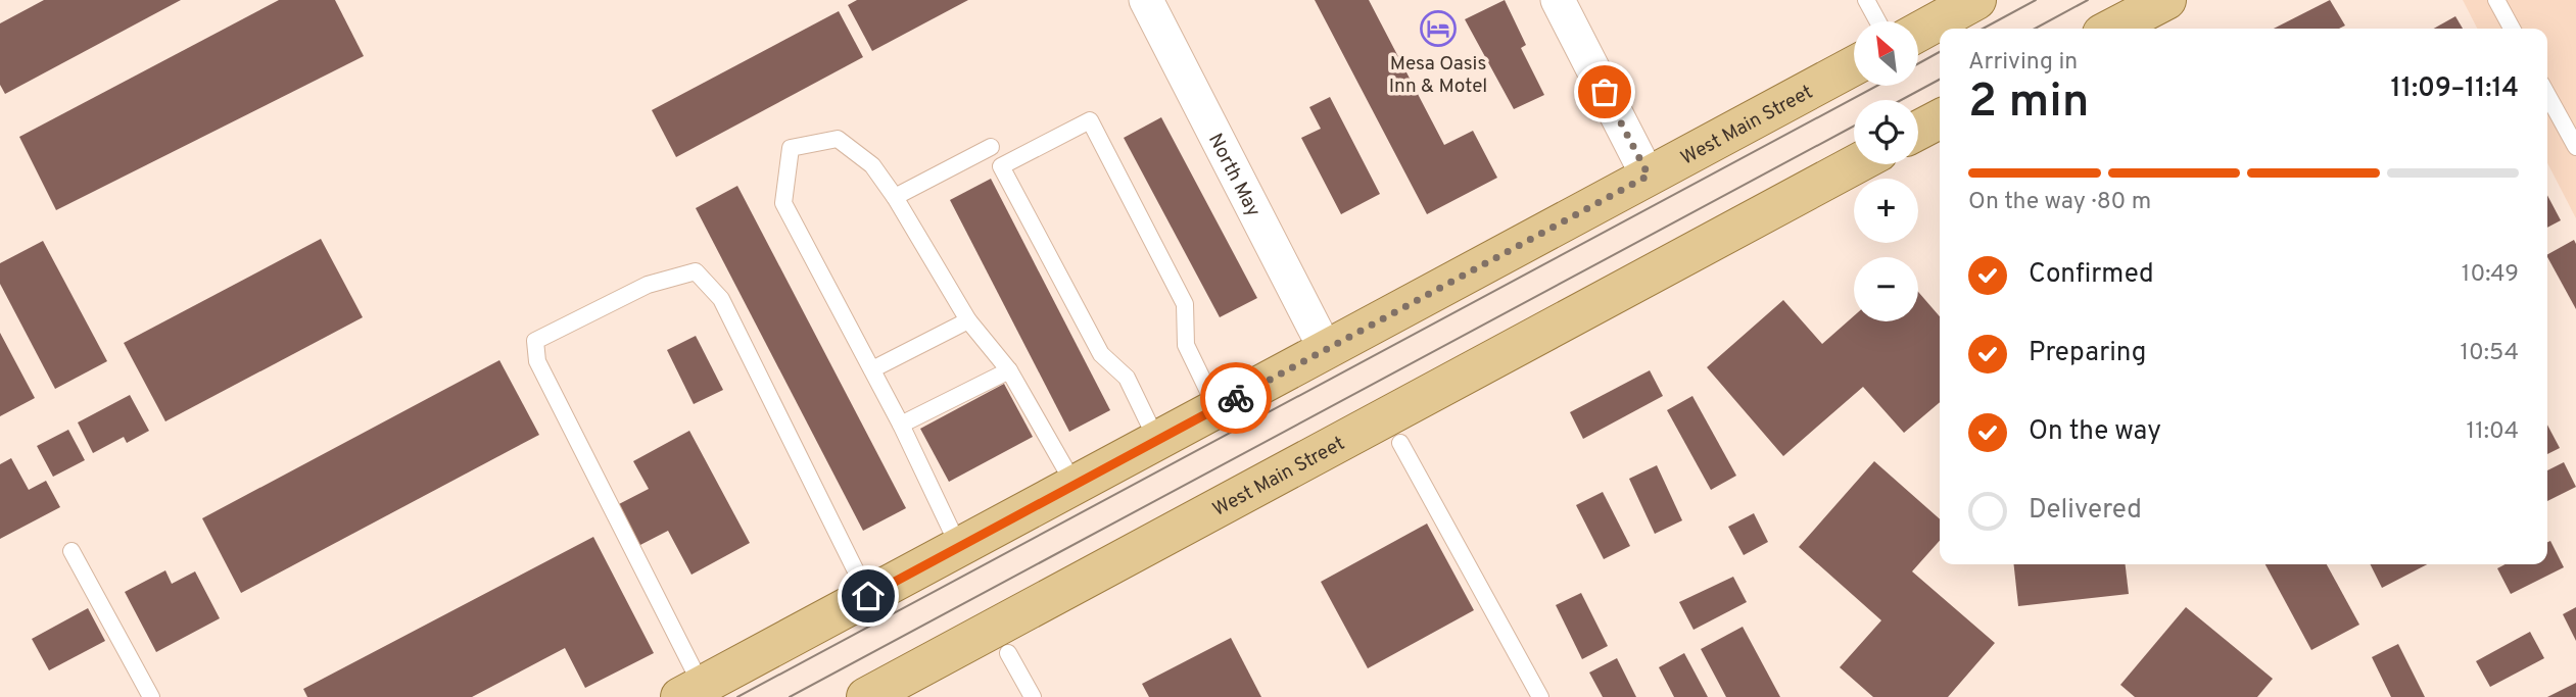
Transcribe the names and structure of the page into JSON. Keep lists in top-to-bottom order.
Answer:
{
  "streets": {
    "main road": ["West Main Street"],
    "street": ["North May"]
  },
  "crossings": [
    ["West Main Street", "North May"]
  ],
  "places": {
    "hotel": ["Mesa Oasis Inn & Motel"]
  },
  "north": "top left",
  "page": {
    "map_buttons": ["+", "−"],
    "heading": ["2 min", "Arriving in", "11:09–11:14"],
    "bar": "On the way · 80 m",
    "list": [
      ["Confirmed", "10:49"],
      ["Preparing", "10:54"],
      ["On the way", "11:04"],
      "Delivered"
    ]
  }
}
